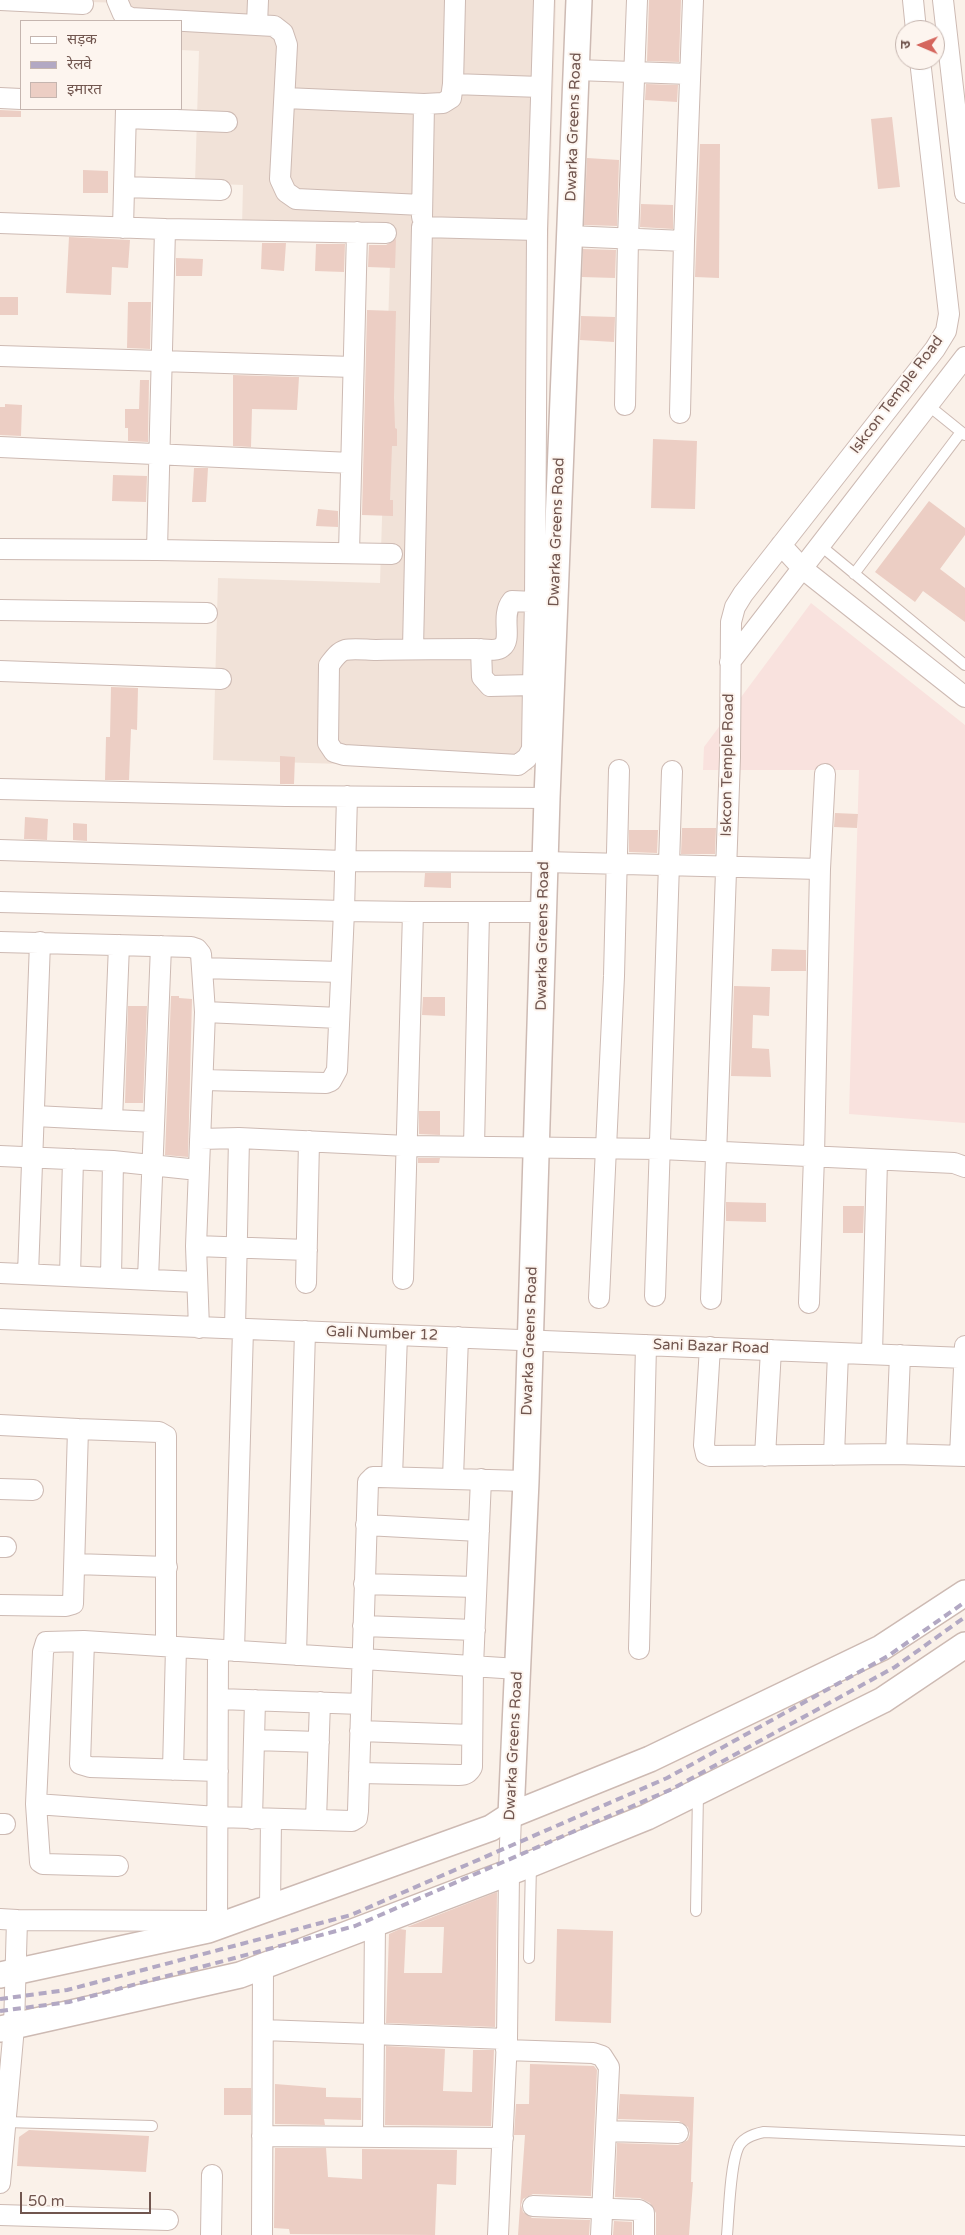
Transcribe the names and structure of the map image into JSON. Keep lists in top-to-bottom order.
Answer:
{
  "streets": {
    "street": [
      "Dwarka Greens Road",
      "Iskcon Temple Road",
      "Gali Number 12",
      "Sani Bazar Road"
    ]
  },
  "crossings": [
    ["Dwarka Greens Road", "Sani Bazar Road"],
    ["Gali Number 12", "Sani Bazar Road"]
  ],
  "legend": ["सड़क", "रेलवे", "इमारत"],
  "scale_bar": "50 m",
  "north": "left"
}
